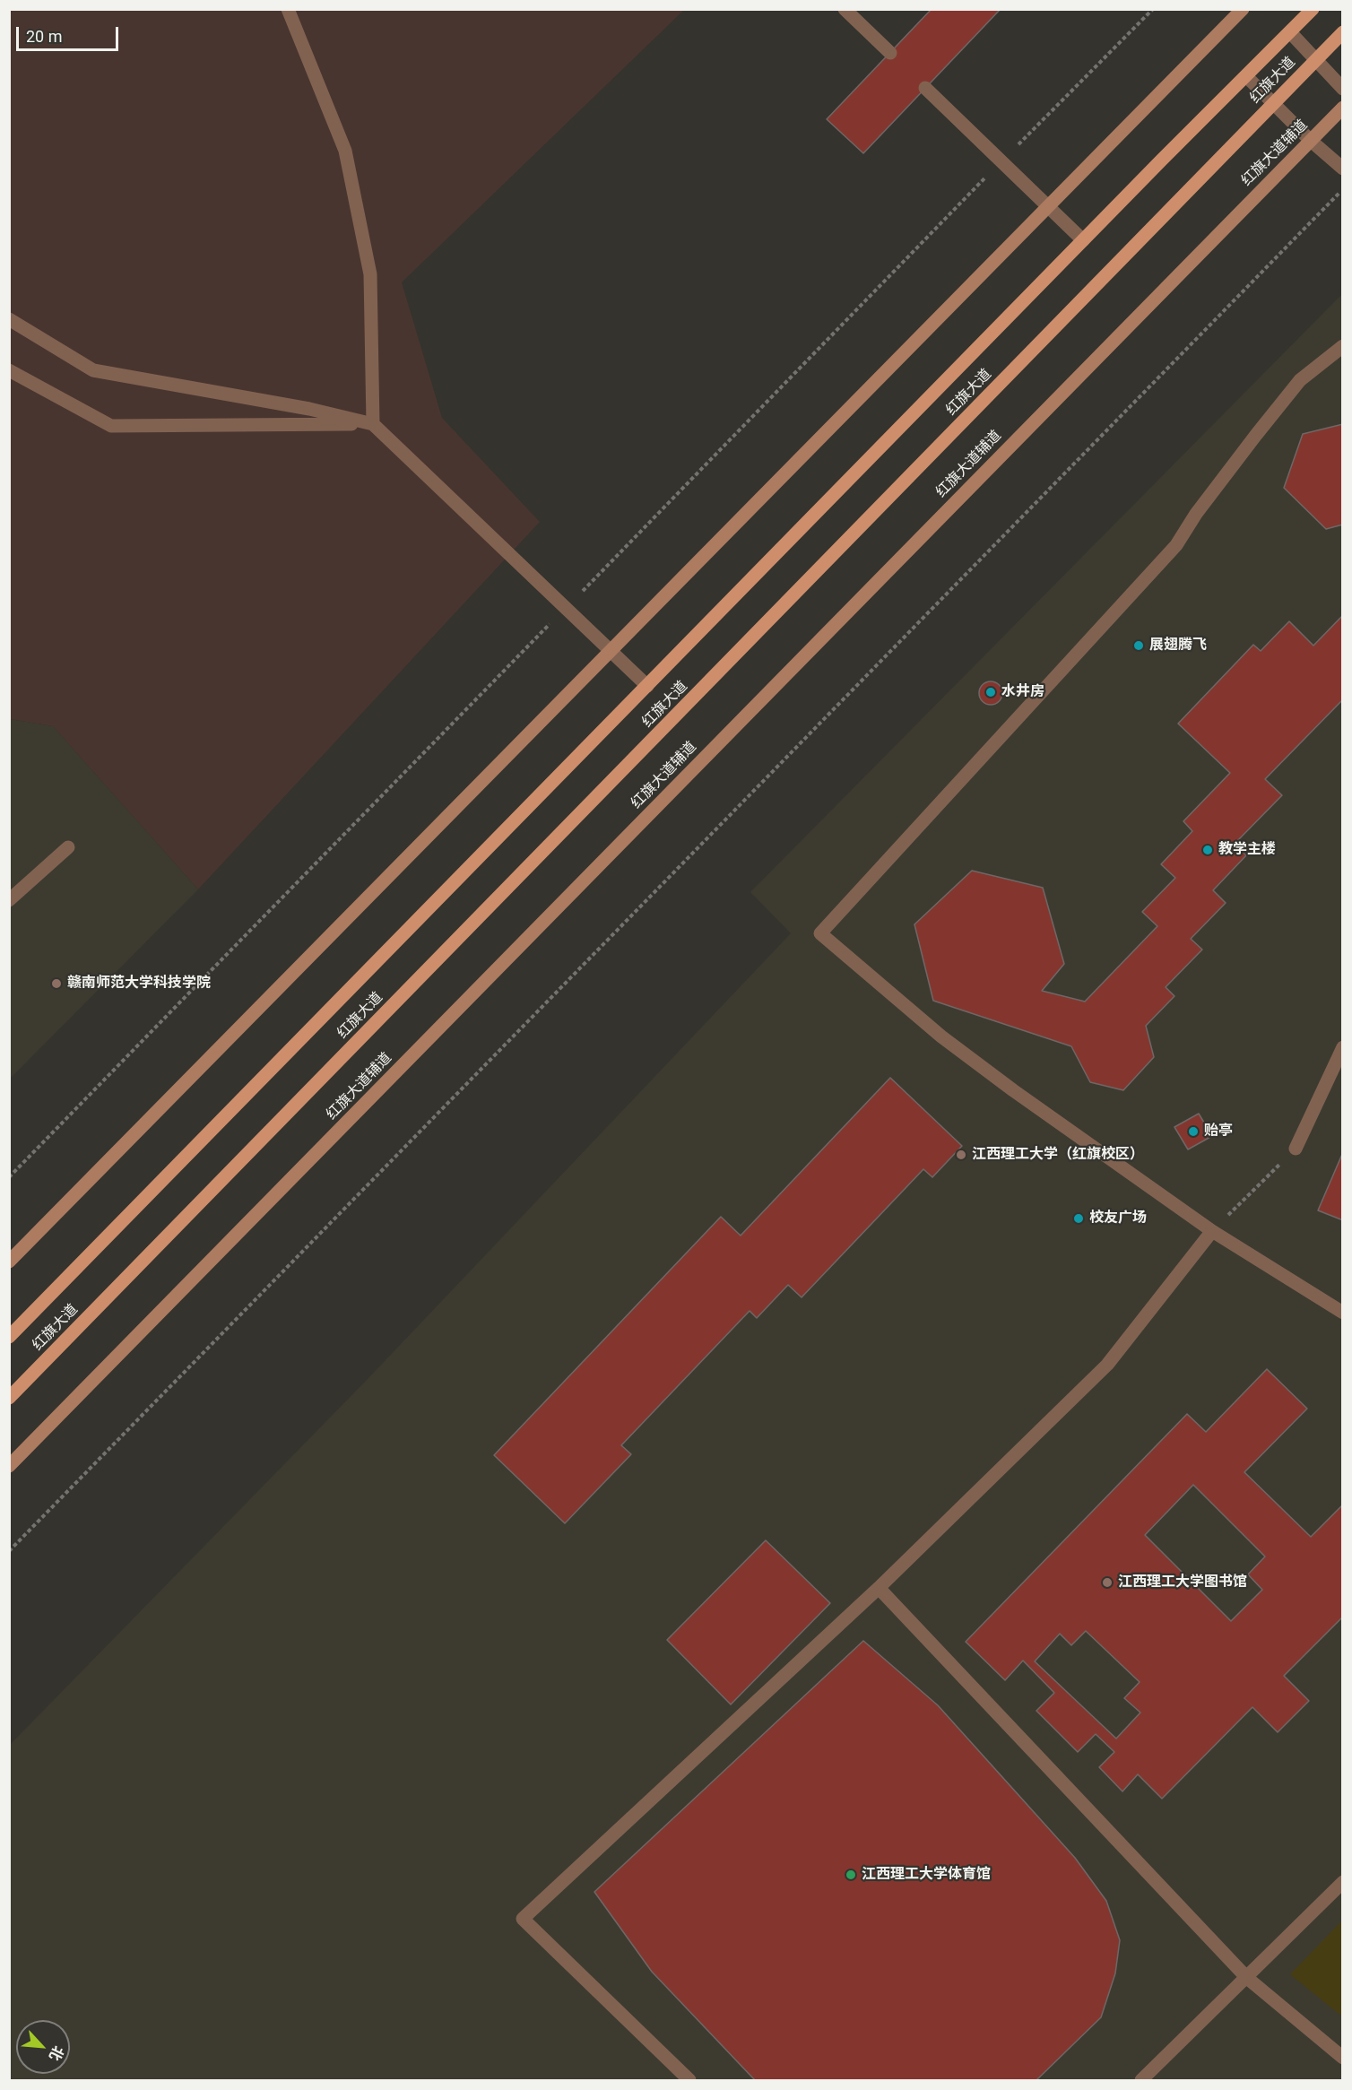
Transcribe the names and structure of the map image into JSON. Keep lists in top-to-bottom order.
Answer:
{
  "streets": {
    "main road": ["红旗大道", "红旗大道辅道"]
  },
  "places": [
    "展翅腾飞",
    "水井房",
    "教学主楼",
    "赣南师范大学科技学院",
    "贻亭",
    "江西理工大学（红旗校区）",
    "校友广场",
    "江西理工大学图书馆",
    "江西理工大学体育馆"
  ],
  "scale_bar": "20 m",
  "north": "bottom right"
}
